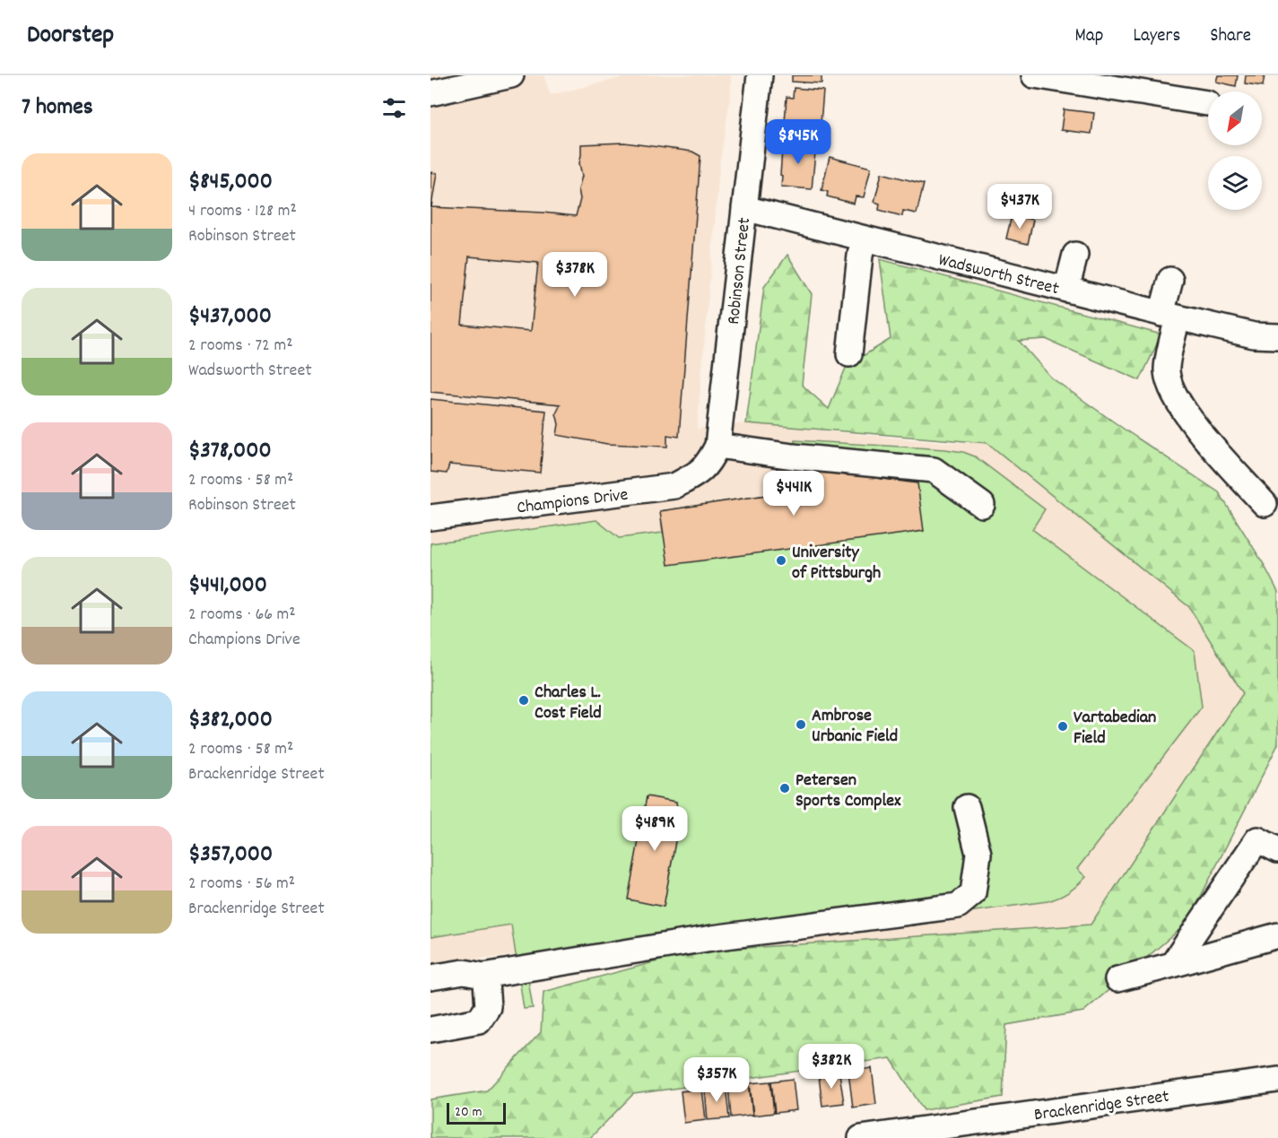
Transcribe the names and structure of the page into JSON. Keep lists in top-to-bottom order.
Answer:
{
  "streets": {
    "street": [
      "Robinson Street",
      "Wadsworth Street",
      "Champions Drive",
      "Brackenridge Street"
    ]
  },
  "crossings": [
    ["Robinson Street", "Wadsworth Street"],
    ["Robinson Street", "Champions Drive"]
  ],
  "places": [
    "University of Pittsburgh",
    "Charles L. Cost Field",
    "Ambrose Urbanic Field",
    "Vartabedian Field",
    "Petersen Sports Complex"
  ],
  "scale_bar": "20 m",
  "north": "bottom left",
  "page": {
    "header": "Doorstep",
    "nav": ["Map", "Layers", "Share"],
    "heading": "7 homes",
    "price": [
      "$845K",
      "$437K",
      "$378K",
      "$441K",
      "$489K",
      "$382K",
      "$357K"
    ],
    "list": [
      {
        "name": "$845,000",
        "note": "4 rooms · 128 m² · Robinson Street"
      },
      {
        "name": "$437,000",
        "note": "2 rooms · 72 m² · Wadsworth Street"
      },
      {
        "name": "$378,000",
        "note": "2 rooms · 58 m² · Robinson Street"
      },
      {
        "name": "$441,000",
        "note": "2 rooms · 66 m² · Champions Drive"
      },
      {
        "name": "$382,000",
        "note": "2 rooms · 58 m² · Brackenridge Street"
      },
      {
        "name": "$357,000",
        "note": "2 rooms · 56 m² · Brackenridge Street"
      }
    ],
    "scale": "20 m"
  }
}
